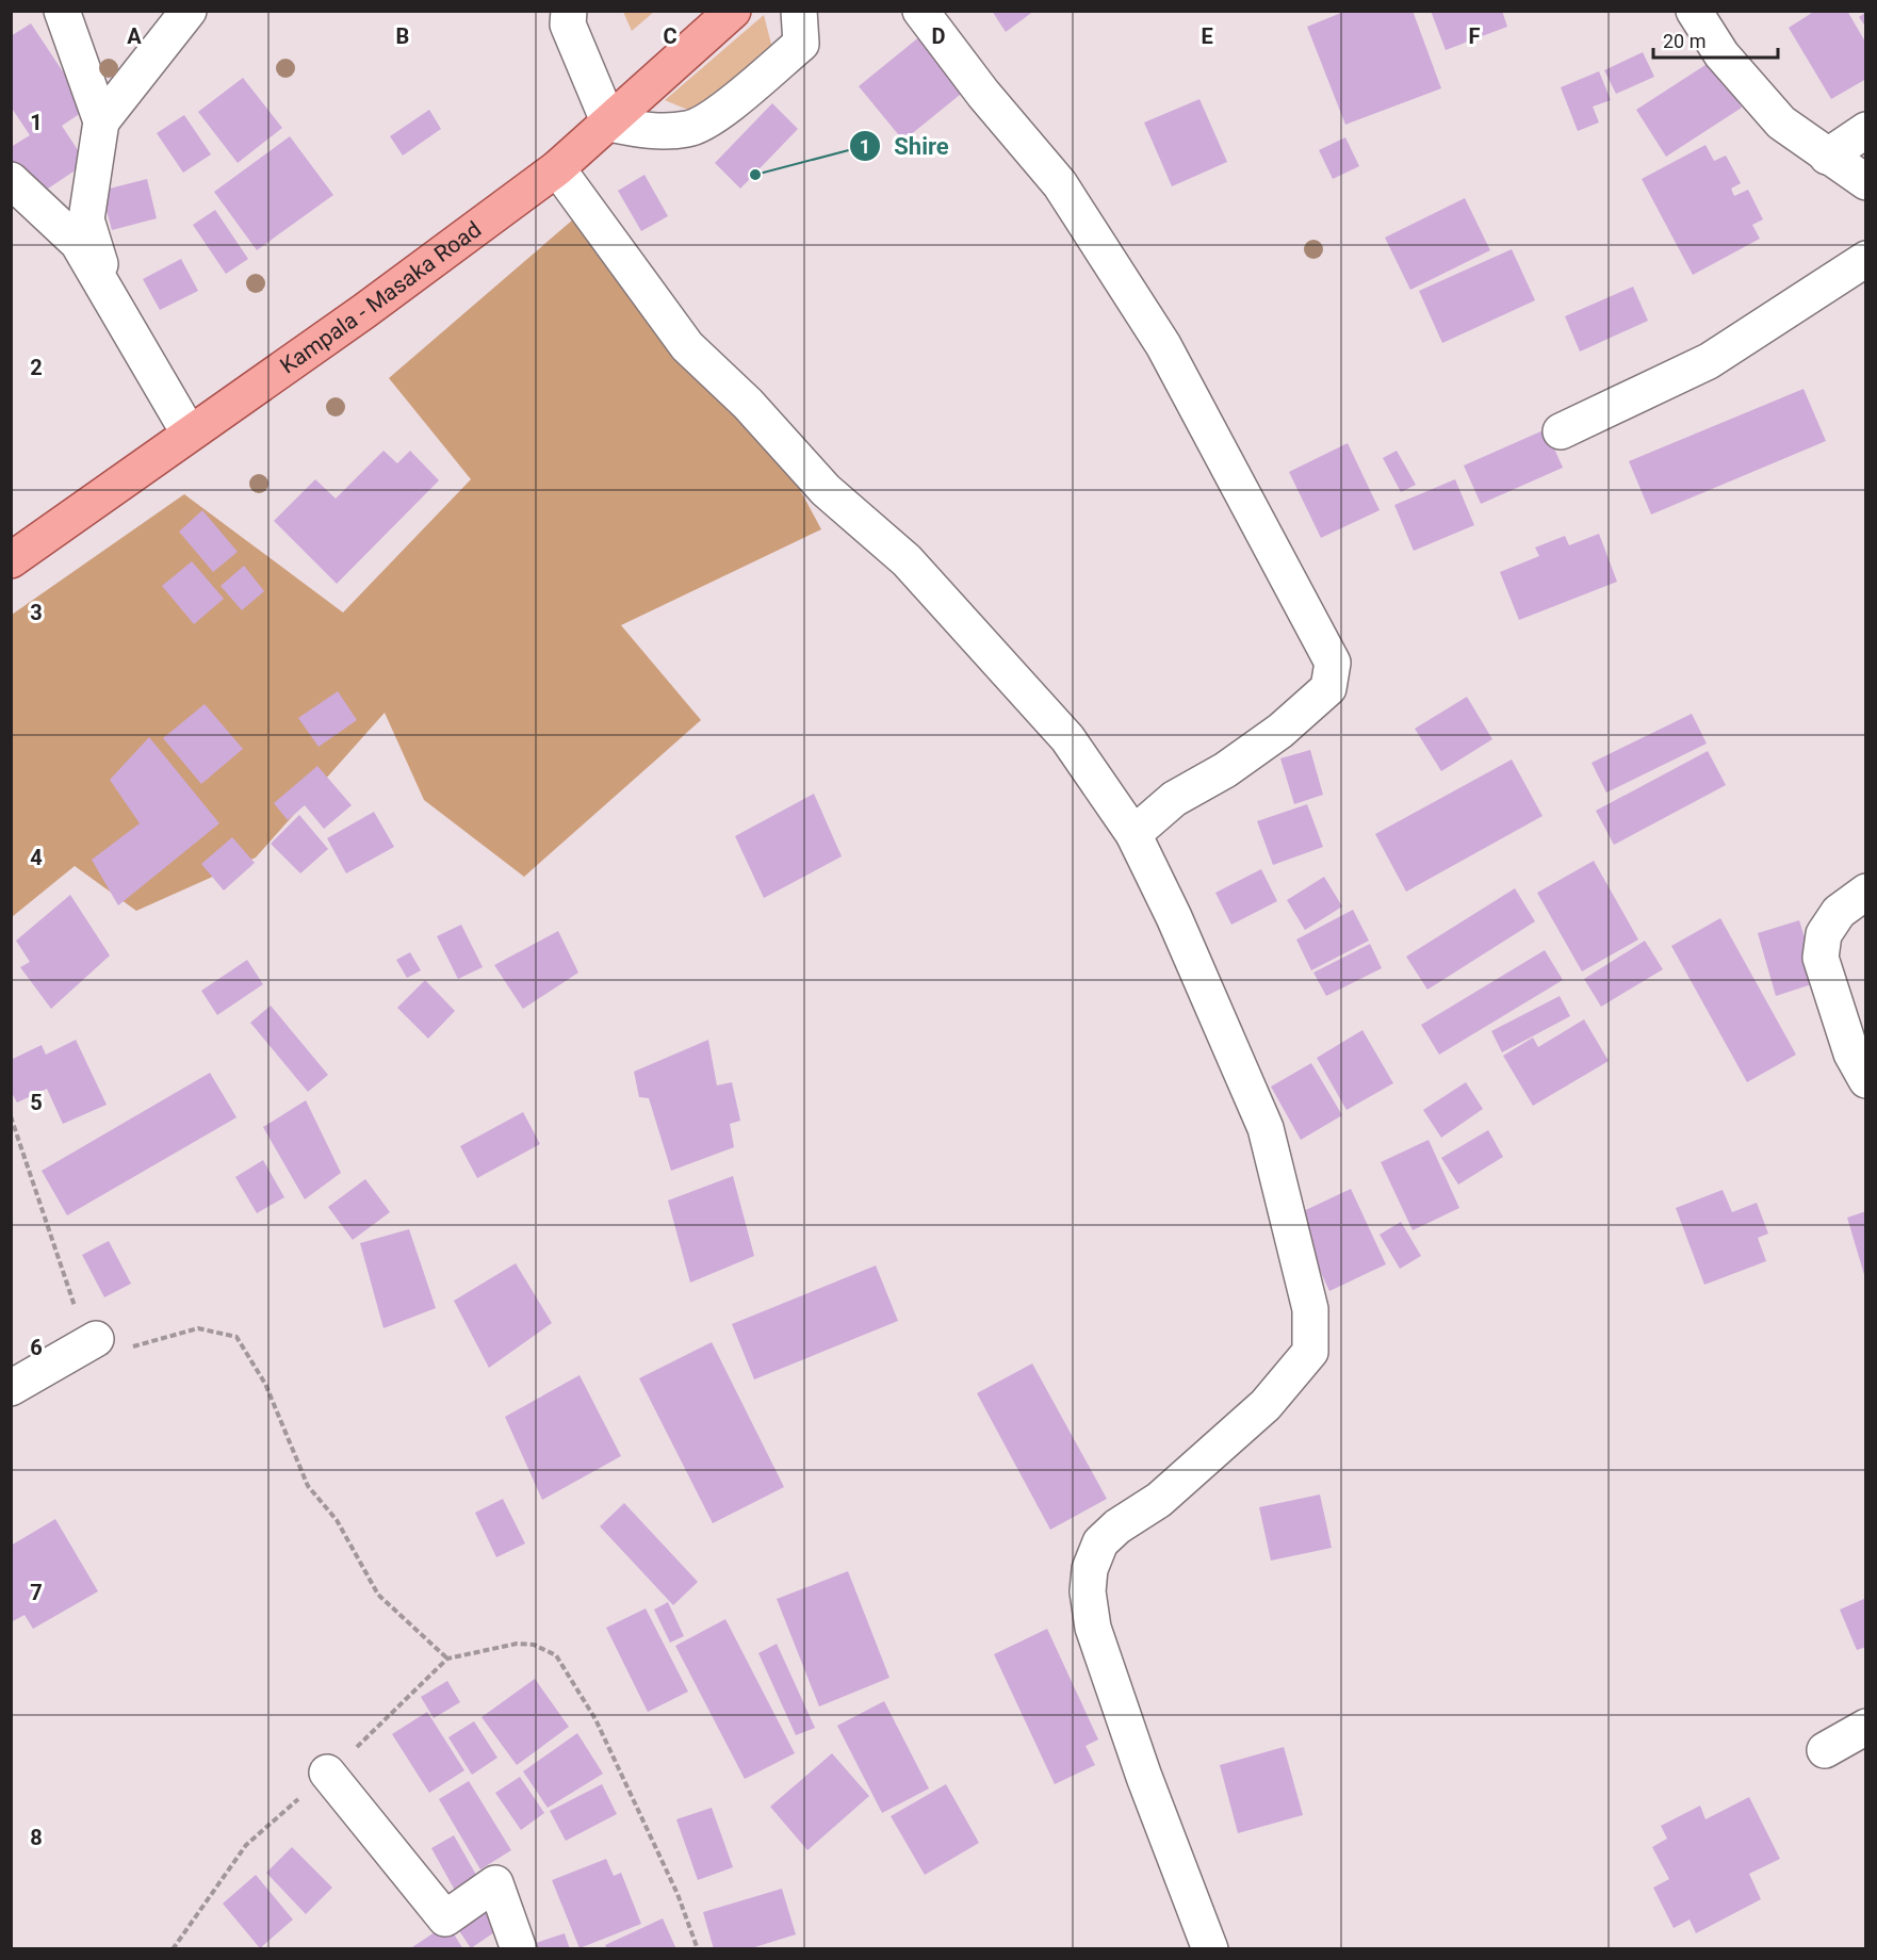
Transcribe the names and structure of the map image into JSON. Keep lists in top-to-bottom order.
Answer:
{
  "streets": {
    "main road": ["Kampala - Masaka Road"]
  },
  "places": ["Shire"],
  "scale_bar": "20 m",
  "grid": {
    "columns": [
      "A",
      "B",
      "C",
      "D",
      "E",
      "F"
    ],
    "rows": [
      "1",
      "2",
      "3",
      "4",
      "5",
      "6",
      "7",
      "8"
    ]
  }
}
